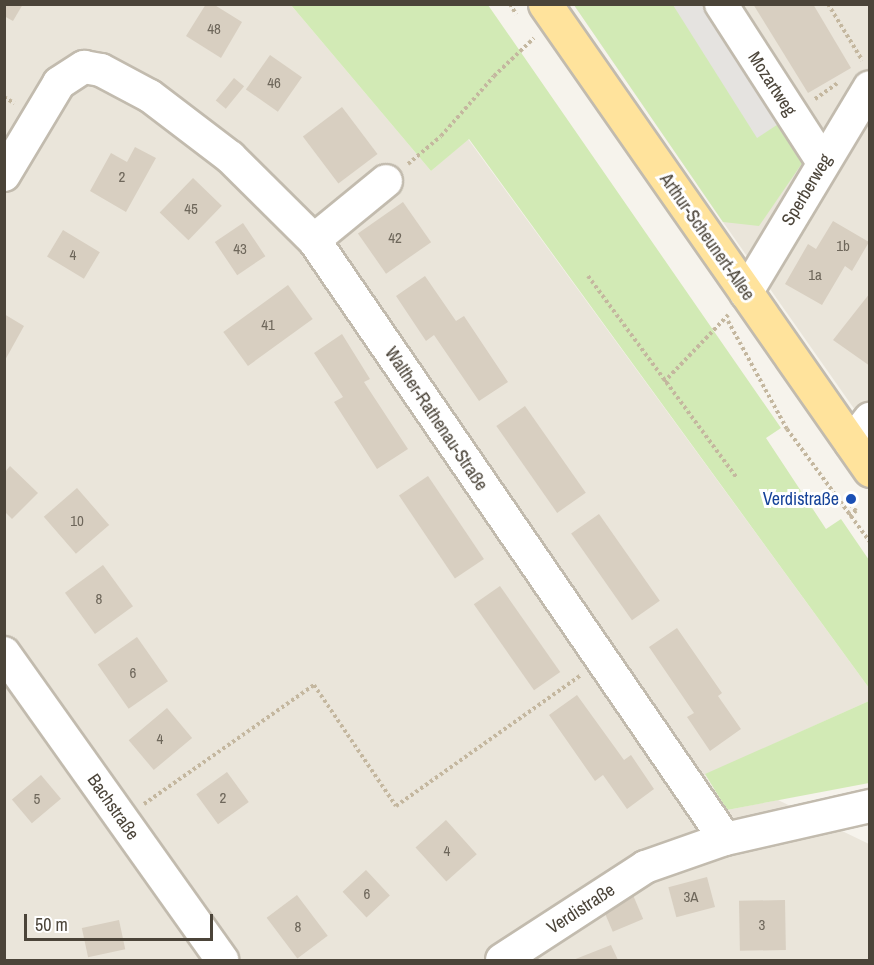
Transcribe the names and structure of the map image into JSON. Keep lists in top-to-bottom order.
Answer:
{
  "streets": {
    "main road": ["Arthur-Scheunert-Allee"],
    "street": [
      "Mozartweg",
      "Sperberweg",
      "Walther-Rathenau-Straße",
      "Bachstraße",
      "Verdistraße"
    ]
  },
  "crossings": [
    ["Mozartweg", "Sperberweg"],
    ["Sperberweg", "Arthur-Scheunert-Allee"],
    ["Walther-Rathenau-Straße", "Verdistraße"]
  ],
  "places": ["Verdistraße"],
  "house_numbers": [
    "48",
    "46",
    "2",
    "45",
    "42",
    "1b",
    "43",
    "4",
    "1a",
    "41",
    "10",
    "8",
    "6",
    "4",
    "2",
    "5",
    "4",
    "6",
    "3A",
    "3",
    "8"
  ],
  "scale_bar": "50 m"
}
